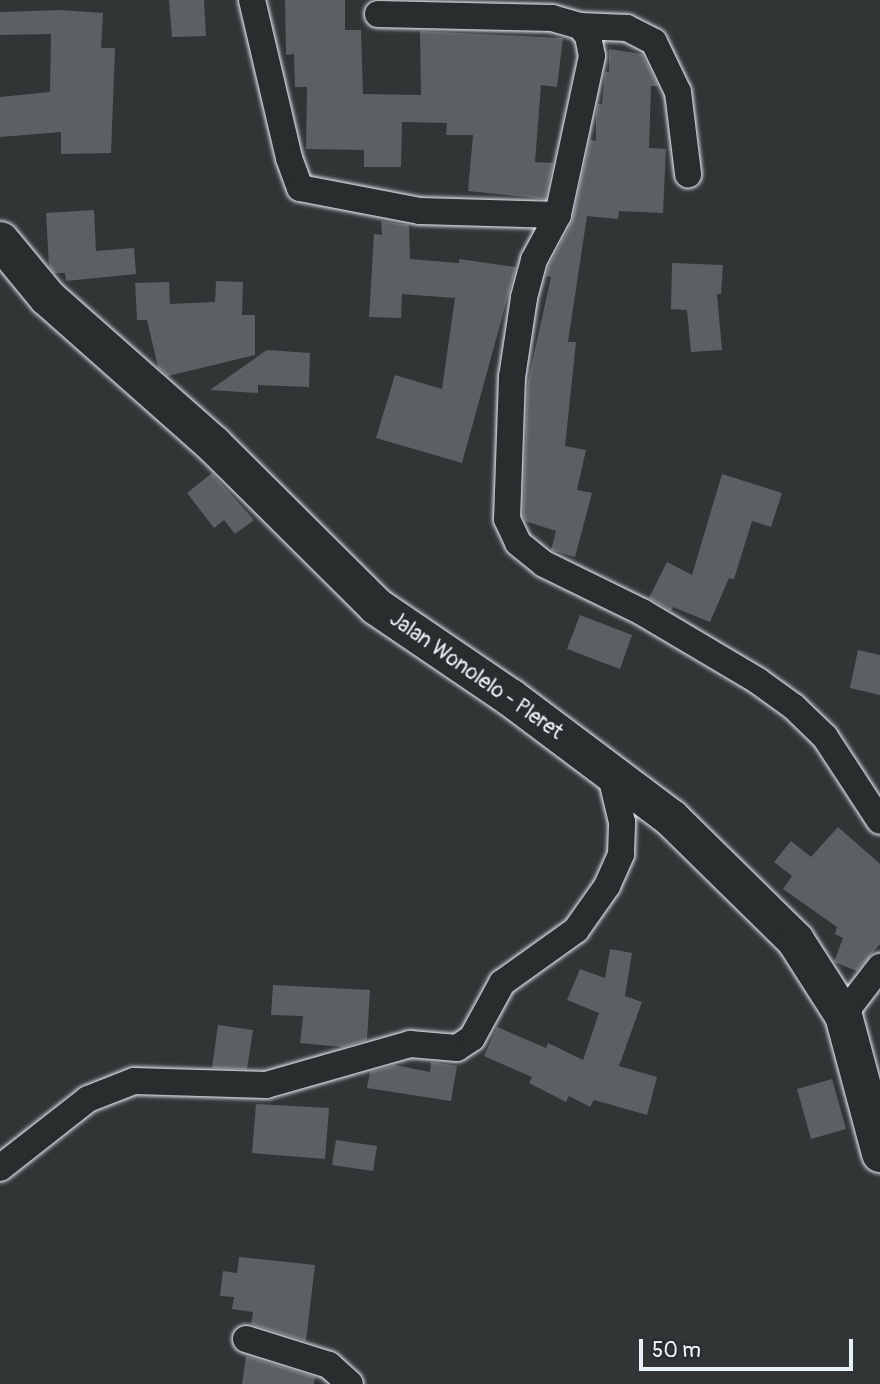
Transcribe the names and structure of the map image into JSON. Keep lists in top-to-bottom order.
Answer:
{
  "streets": {
    "main road": ["Jalan Wonolelo - Pleret"]
  },
  "scale_bar": "50 m"
}
